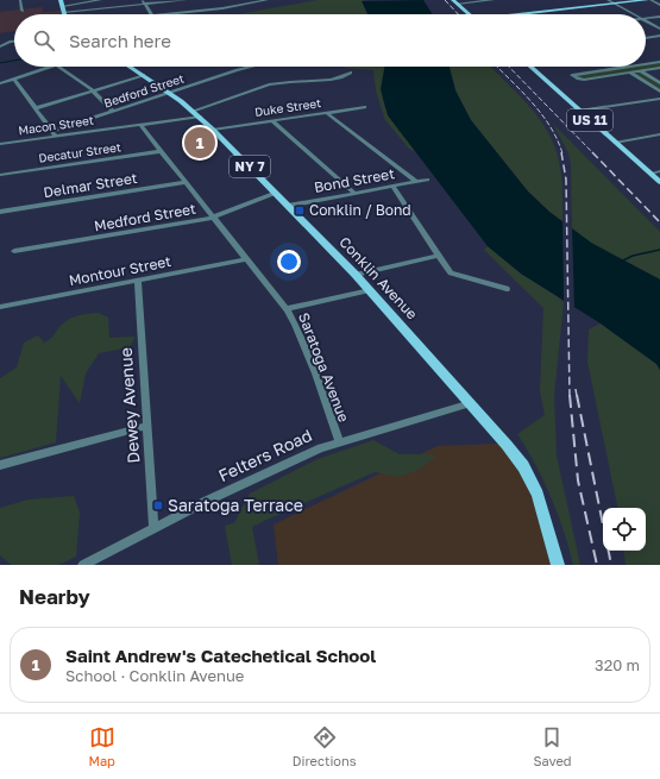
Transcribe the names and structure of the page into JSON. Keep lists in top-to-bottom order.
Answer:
{
  "streets": {
    "main road": ["US 11", "NY 7", "Conklin Avenue"],
    "street": [
      "Bedford Street",
      "Duke Street",
      "Macon Street",
      "Decatur Street",
      "Bond Street",
      "Delmar Street",
      "Medford Street",
      "Montour Street",
      "Saratoga Avenue",
      "Dewey Avenue",
      "Felters Road"
    ]
  },
  "crossings": [
    ["Bedford Street", "Macon Street"],
    ["Bedford Street", "Conklin Avenue"],
    ["Duke Street", "Conklin Avenue"],
    ["Macon Street", "Conklin Avenue"],
    ["Macon Street", "Saratoga Avenue"],
    ["Decatur Street", "Saratoga Avenue"],
    ["Bond Street", "Conklin Avenue"],
    ["Delmar Street", "Saratoga Avenue"],
    ["Medford Street", "Conklin Avenue"],
    ["Medford Street", "Saratoga Avenue"],
    ["Montour Street", "Saratoga Avenue"],
    ["Montour Street", "Dewey Avenue"],
    ["Conklin Avenue", "Felters Road"],
    ["Saratoga Avenue", "Felters Road"],
    ["Dewey Avenue", "Felters Road"]
  ],
  "places": {
    "transit": ["Conklin / Bond", "Saratoga Terrace"]
  },
  "page": {
    "search": "Search here",
    "pins": "1",
    "heading": "Nearby",
    "list": [
      {
        "mark": "1",
        "name": "Saint Andrew's Catechetical School",
        "note": "School · Conklin Avenue",
        "value": "320 m"
      }
    ],
    "nav": ["Map", "Directions", "Saved"]
  }
}
